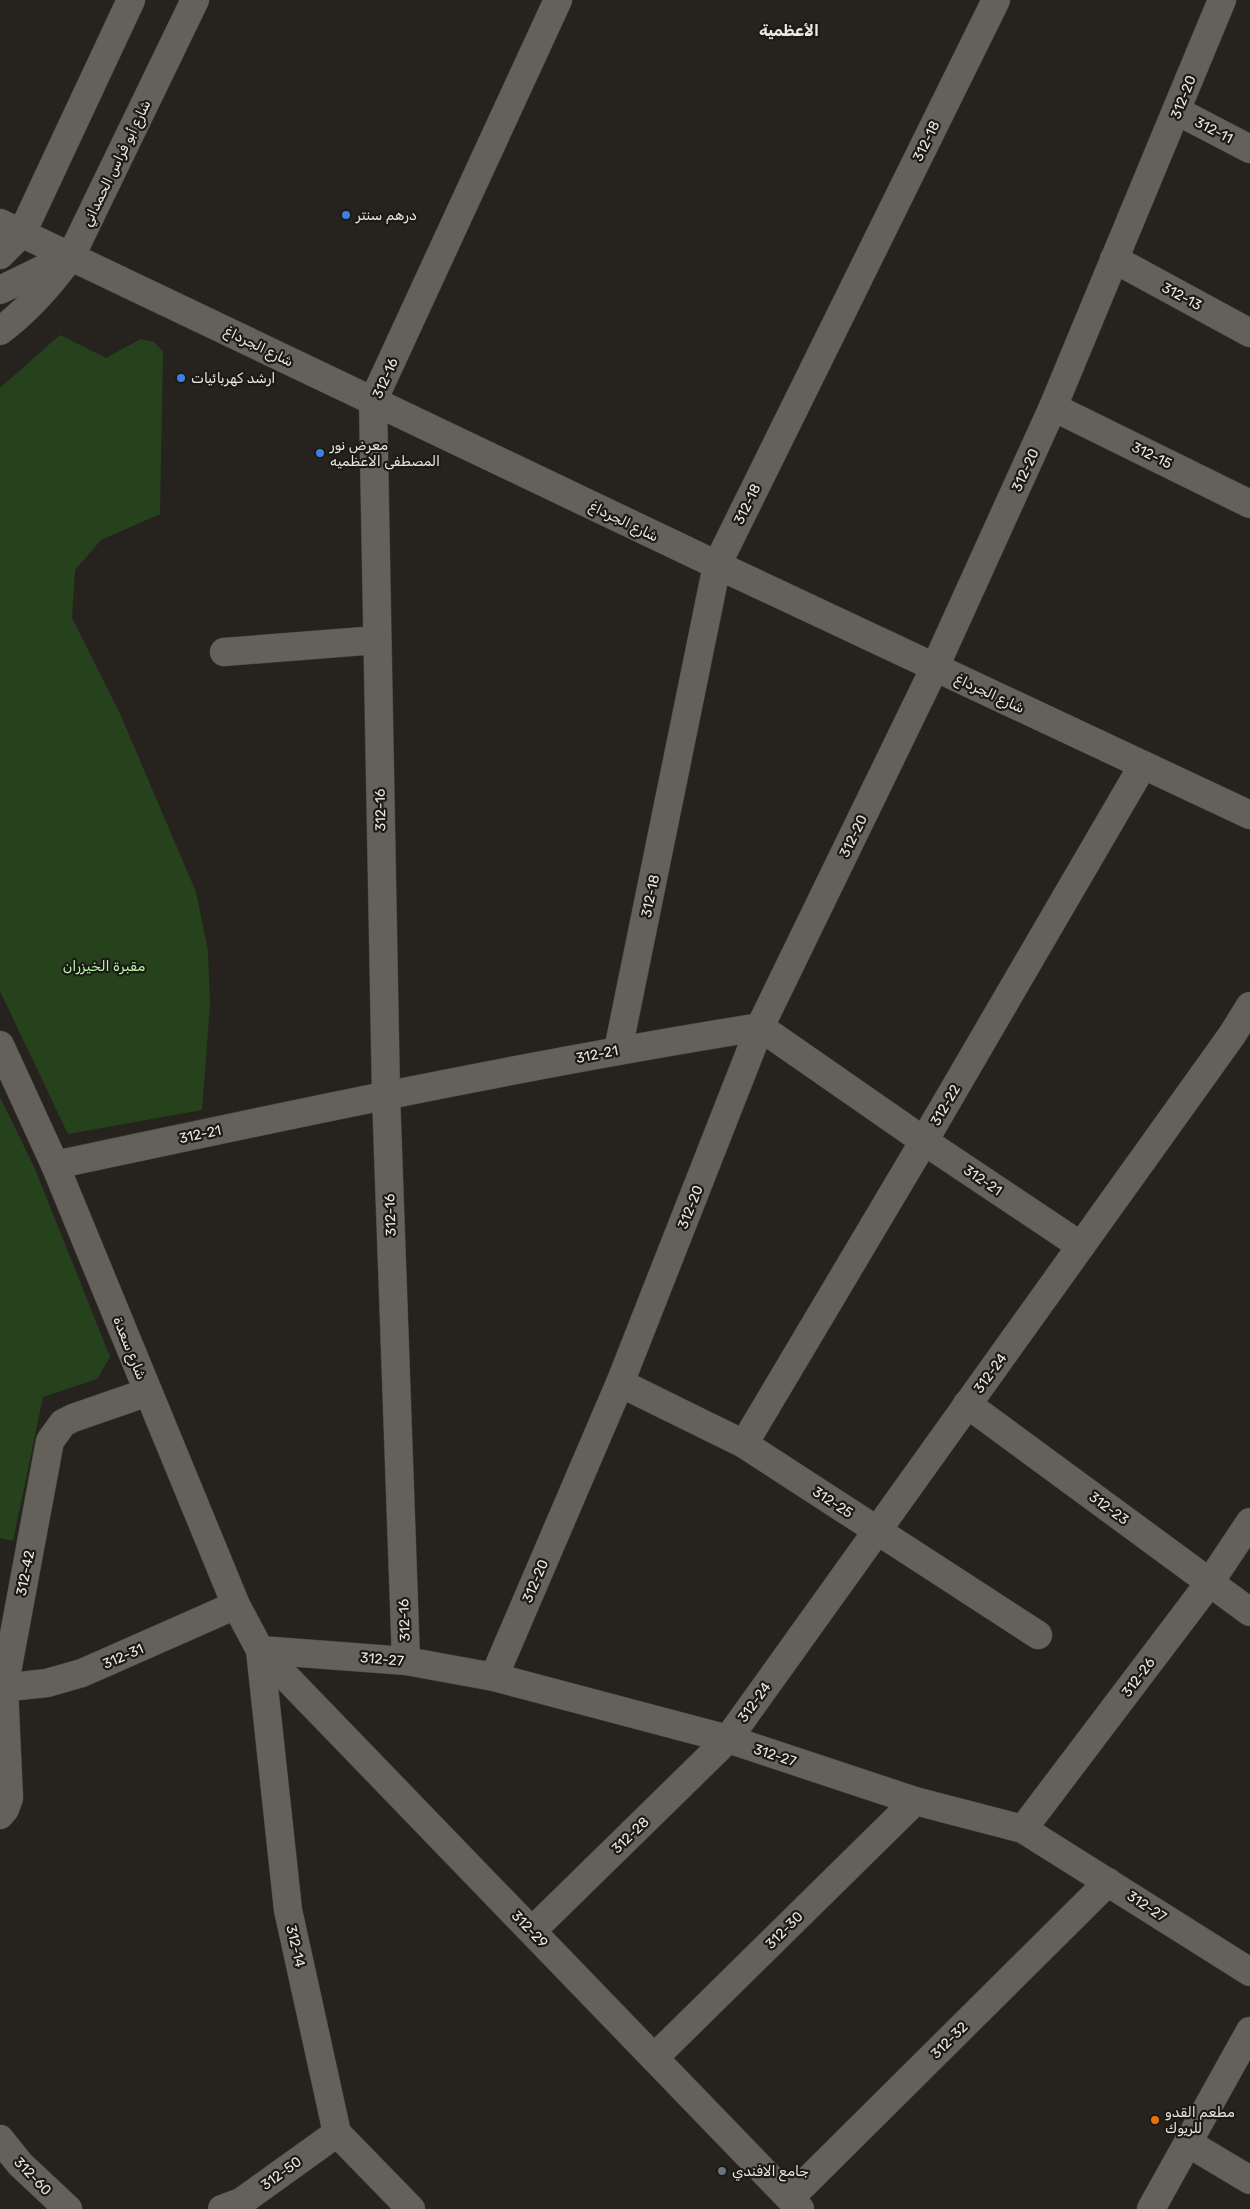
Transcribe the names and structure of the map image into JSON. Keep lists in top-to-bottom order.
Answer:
{
  "streets": {
    "street": [
      "312-20",
      "312-11",
      "312-18",
      "شارع أبو فراس الحمداني",
      "312-13",
      "شارع الجرداغ",
      "312-16",
      "312-15",
      "312-21",
      "312-22",
      "شارع سعدة",
      "312-24",
      "312-25",
      "312-23",
      "312-42",
      "312-31",
      "312-27",
      "312-26",
      "312-28",
      "312-29",
      "312-30",
      "312-14",
      "312-32",
      "312-50",
      "312-60"
    ]
  },
  "crossings": [
    ["312-20", "312-11"],
    ["312-20", "312-13"],
    ["312-20", "شارع الجرداغ"],
    ["312-20", "312-15"],
    ["312-20", "312-21"],
    ["312-20", "312-25"],
    ["312-20", "312-27"],
    ["312-18", "شارع الجرداغ"],
    ["312-18", "312-21"],
    ["شارع أبو فراس الحمداني", "شارع الجرداغ"],
    ["شارع الجرداغ", "312-16"],
    ["شارع الجرداغ", "312-22"],
    ["312-16", "312-21"],
    ["312-16", "312-27"],
    ["312-21", "312-22"],
    ["312-21", "شارع سعدة"],
    ["312-21", "312-24"],
    ["312-22", "312-25"],
    ["شارع سعدة", "312-42"],
    ["شارع سعدة", "312-31"],
    ["شارع سعدة", "312-27"],
    ["شارع سعدة", "312-29"],
    ["شارع سعدة", "312-14"],
    ["312-24", "312-25"],
    ["312-24", "312-23"],
    ["312-24", "312-27"],
    ["312-24", "312-28"],
    ["312-23", "312-26"],
    ["312-42", "312-31"],
    ["312-27", "312-26"],
    ["312-27", "312-28"],
    ["312-27", "312-29"],
    ["312-27", "312-30"],
    ["312-27", "312-14"],
    ["312-27", "312-32"],
    ["312-28", "312-29"],
    ["312-29", "312-30"],
    ["312-29", "312-14"],
    ["312-29", "312-32"],
    ["312-14", "312-50"]
  ],
  "districts": ["الأعظمية"],
  "parks": ["مقبرة الخيزران"],
  "places": [
    "درهم سنتر",
    "ارشد كهربائيات",
    "معرض نور المصطفى الاعظميه",
    "مطعم القدو للريوك",
    "جامع الافندي"
  ]
}
